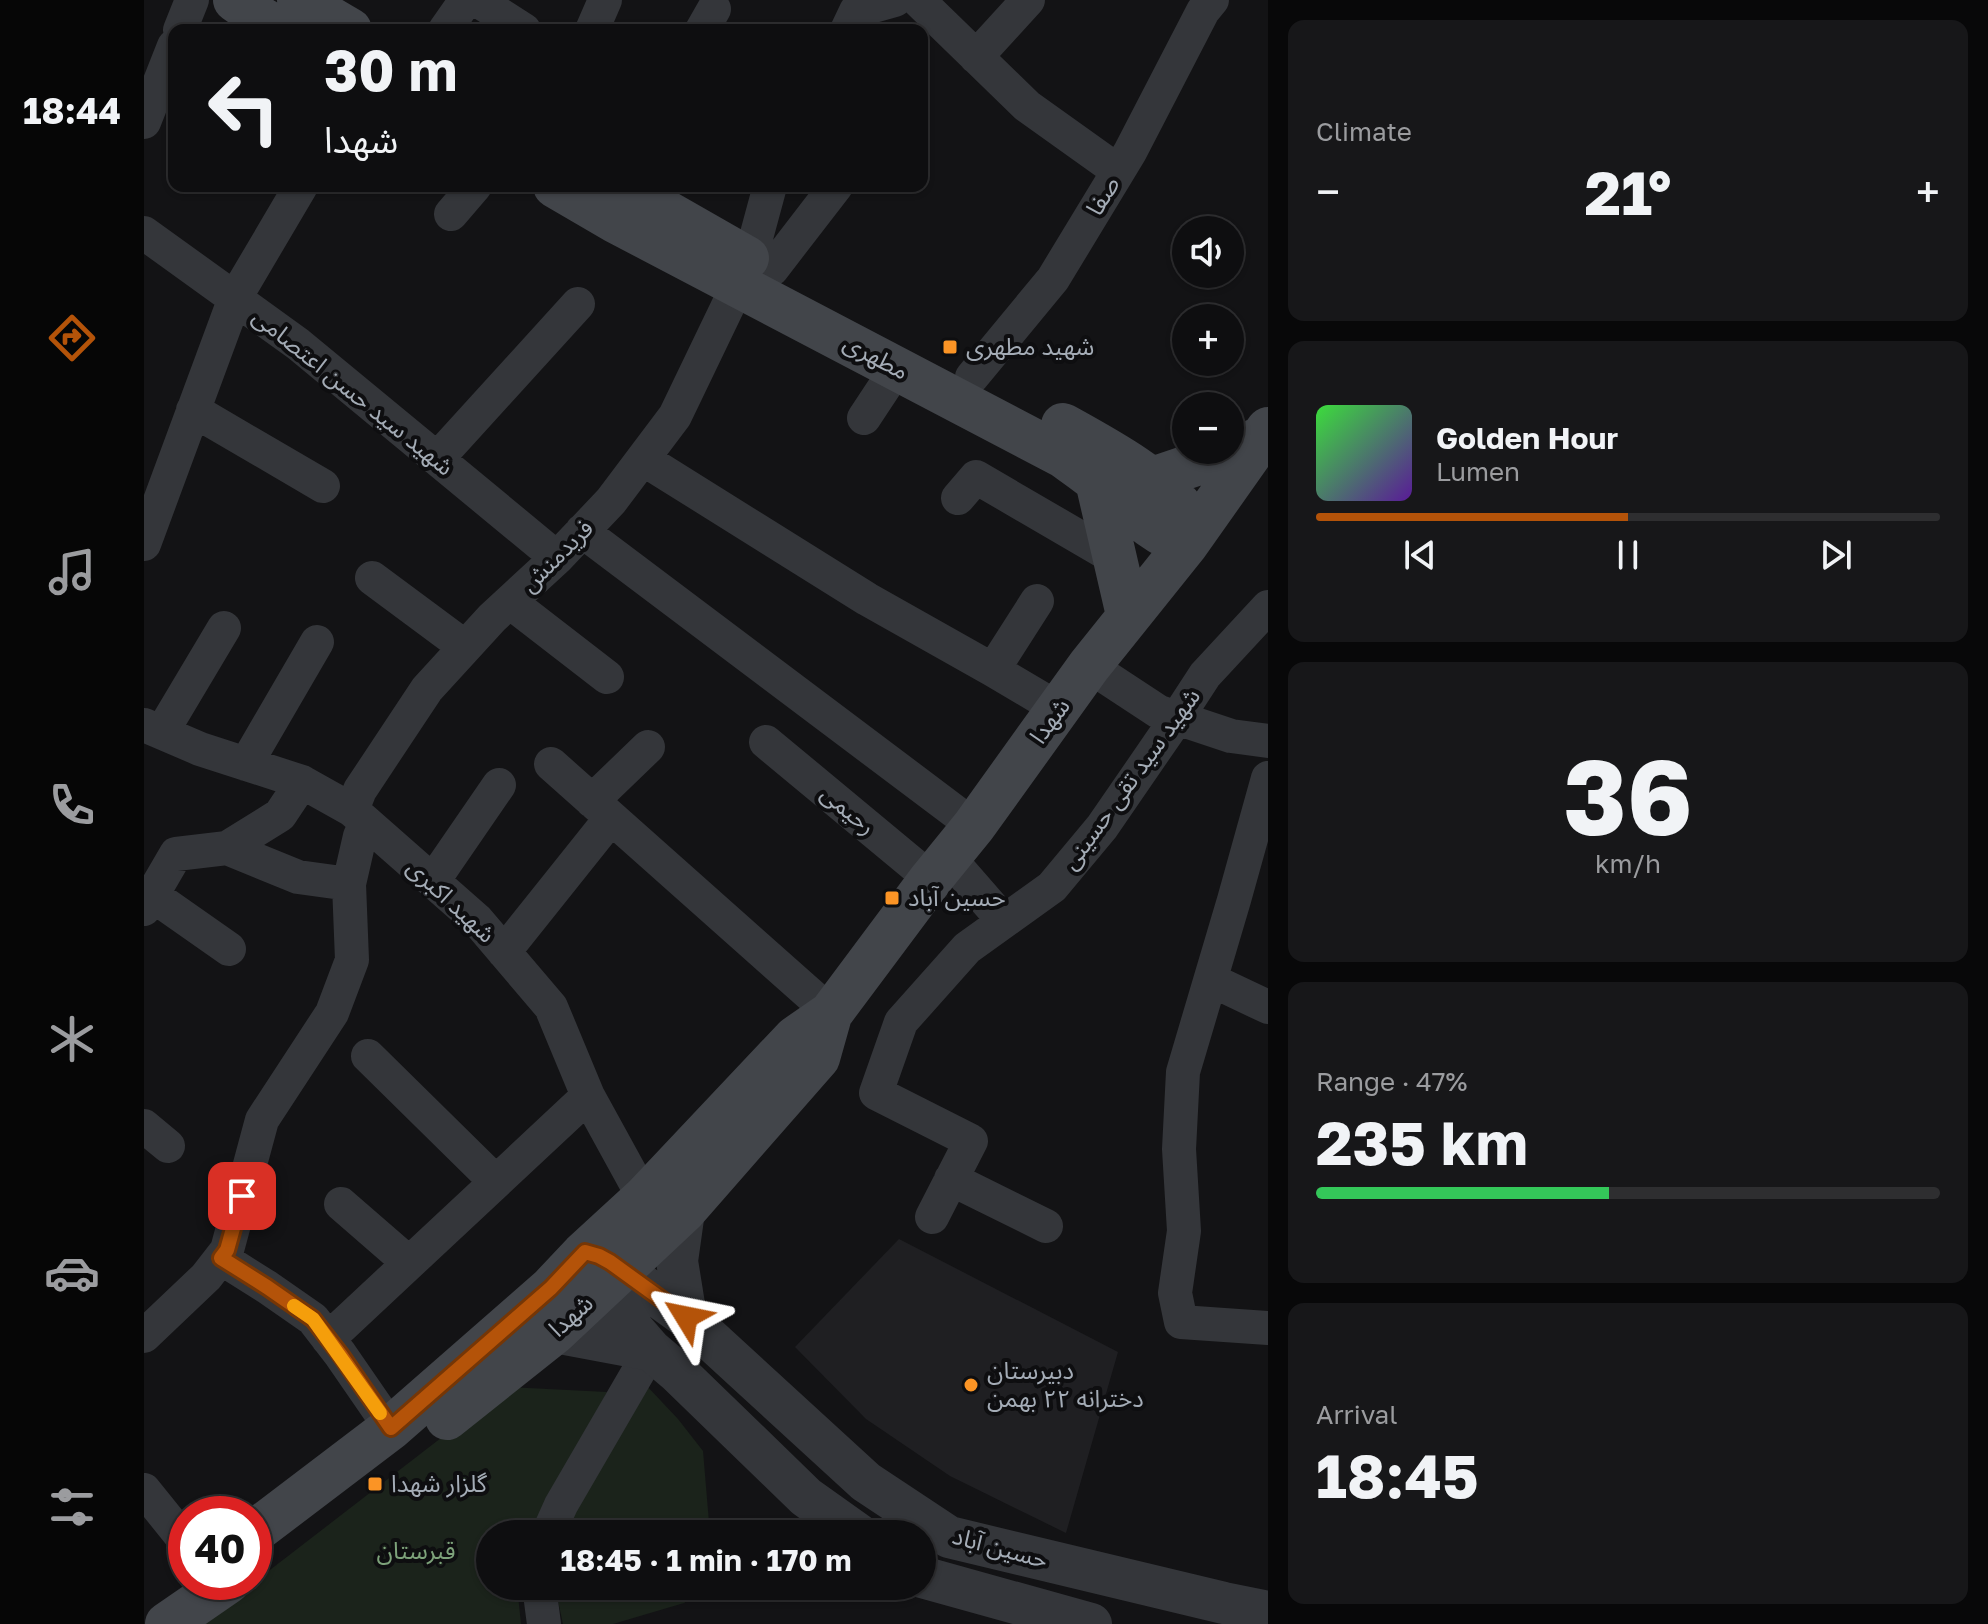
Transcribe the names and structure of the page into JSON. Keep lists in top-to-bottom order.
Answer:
{
  "streets": {
    "main road": ["مطهری", "شهدا"],
    "street": [
      "صفا",
      "شهید سید حسن اعتصامی",
      "فریدمنش",
      "شهید سید تقی حسینی",
      "رحیمی",
      "شهید اکبری",
      "حسین آباد"
    ]
  },
  "crossings": [
    ["صفا", "مطهری"],
    ["مطهری", "فریدمنش"],
    ["مطهری", "شهدا"],
    ["شهید سید حسن اعتصامی", "فریدمنش"],
    ["فریدمنش", "شهید اکبری"],
    ["شهدا", "رحیمی"],
    ["شهدا", "شهید اکبری"],
    ["شهدا", "حسین آباد"]
  ],
  "parks": ["قبرستان"],
  "places": {
    "transit": ["شهید مطهری", "حسین آباد", "گلزار شهدا"],
    "other": ["دبیرستان دخترانه ۲۲ بهمن"]
  },
  "page": {
    "tabs": "18:44",
    "tile": [
      "Climate",
      ["36", "km/h"],
      ["Range · 47%", "235 km"],
      ["Arrival", "18:45"]
    ],
    "turn": ["30 m", "شهدا"],
    "heat": ["−", "21°", "+"],
    "map_buttons": ["+", "−"],
    "song": ["Golden Hour", "Lumen"],
    "limit": "40",
    "trip": "18:45 · 1 min · 170 m"
  }
}
